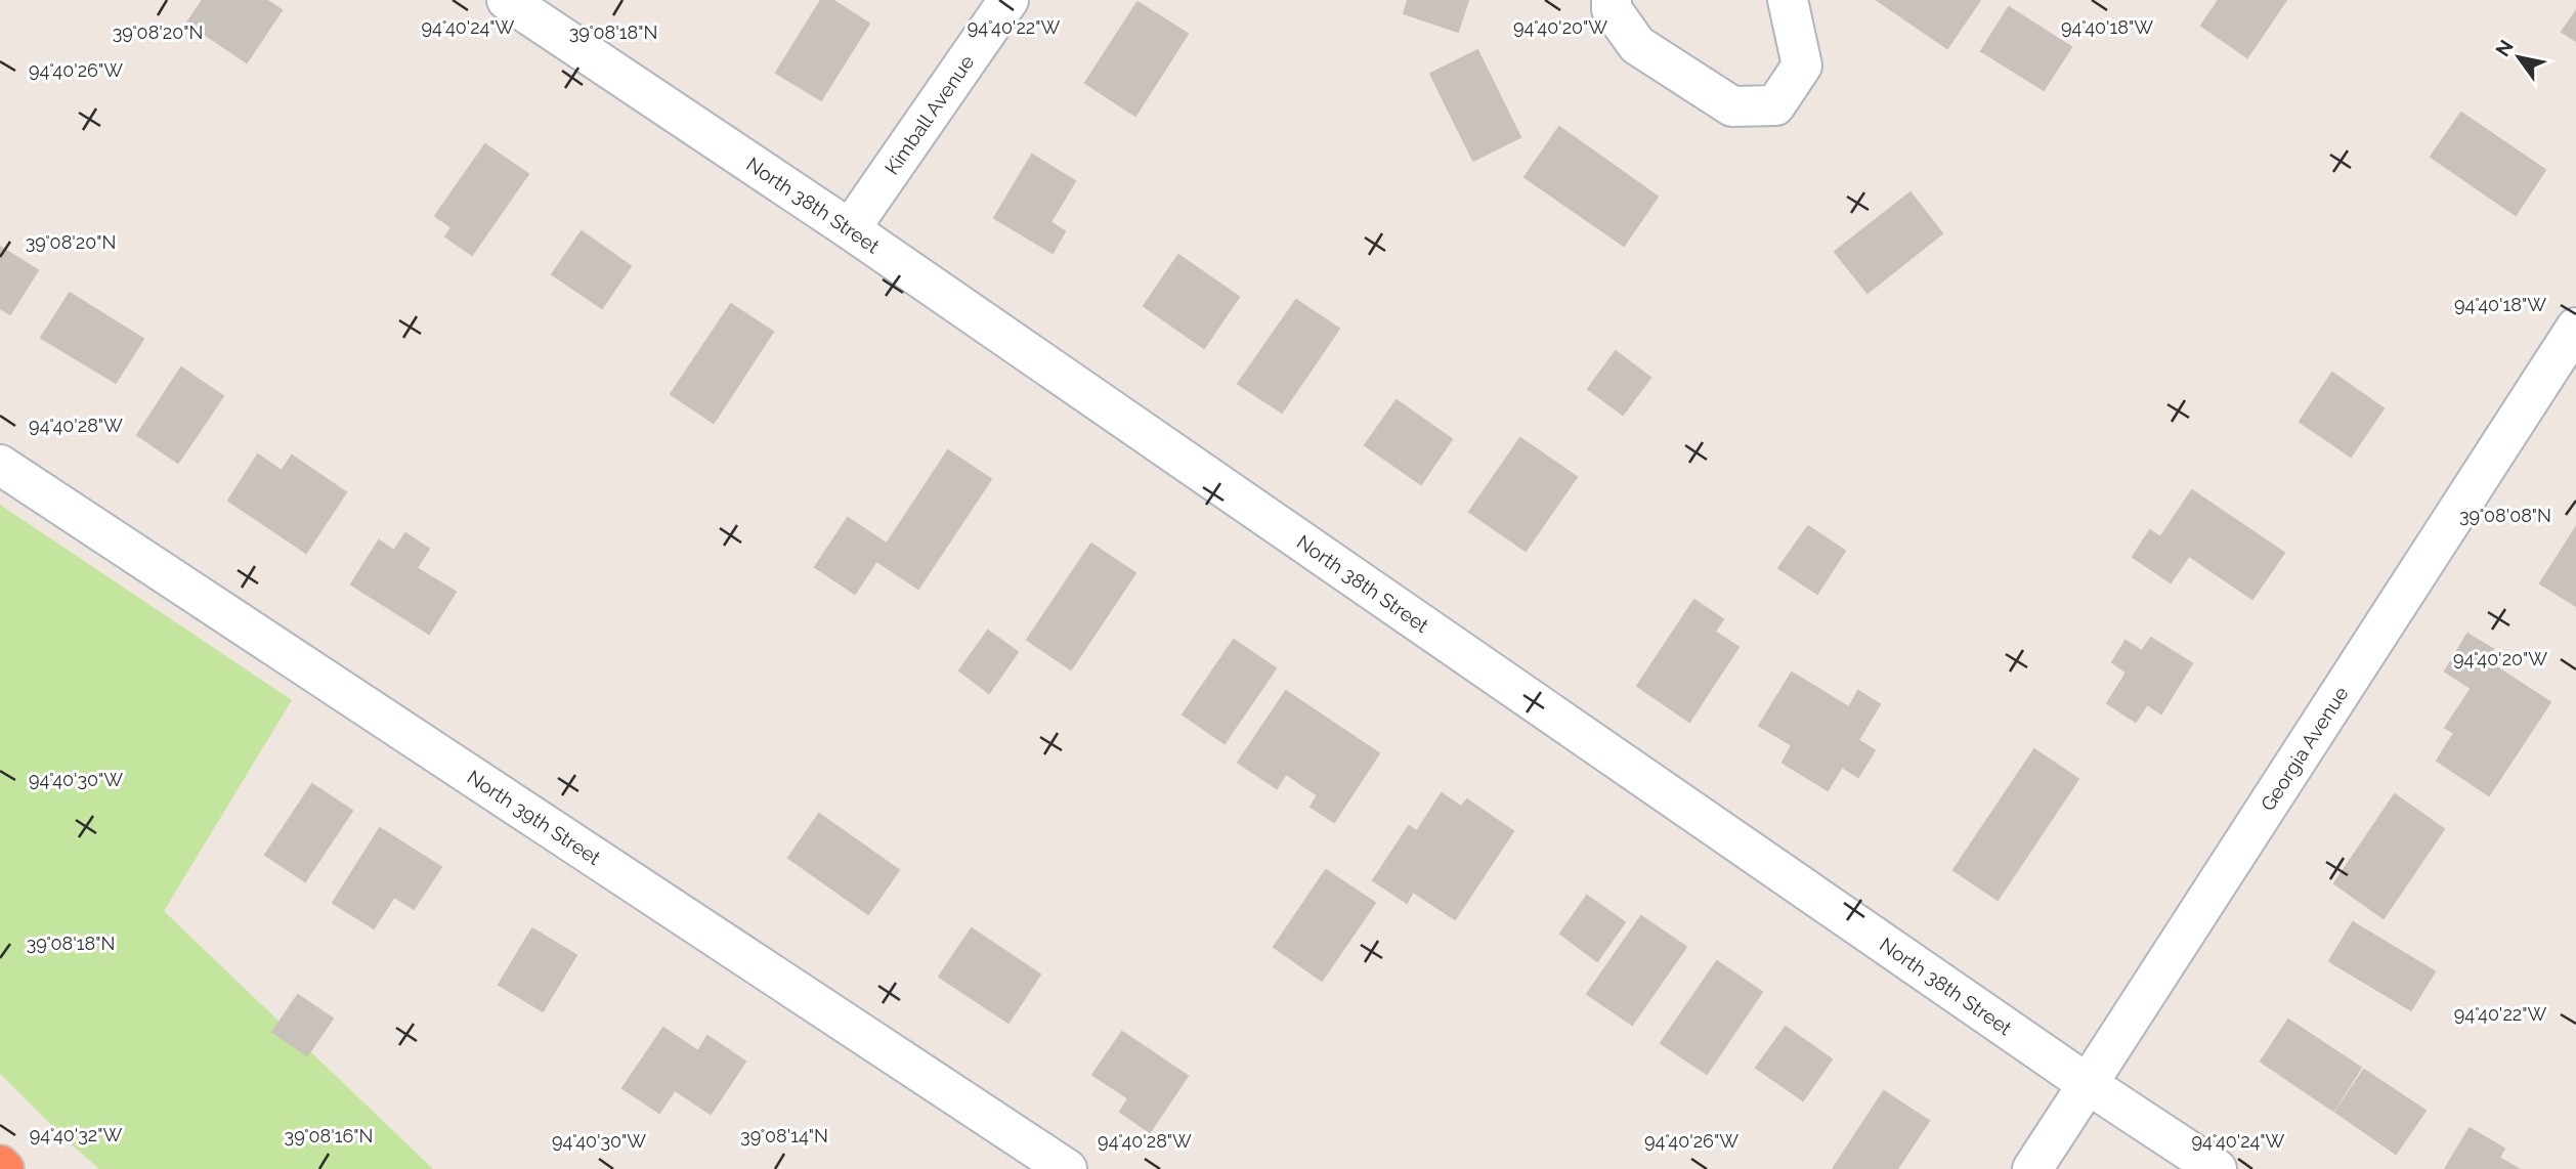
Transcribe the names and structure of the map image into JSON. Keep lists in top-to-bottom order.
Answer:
{
  "streets": {
    "street": [
      "Kimball Avenue",
      "North 38th Street",
      "Georgia Avenue",
      "North 39th Street"
    ]
  },
  "crossings": [
    ["Kimball Avenue", "North 38th Street"],
    ["North 38th Street", "Georgia Avenue"]
  ],
  "north": "top left",
  "coordinates": [
    "94°40'18\"W",
    "94°40'24\"W",
    "94°40'22\"W",
    "94°40'20\"W",
    "39°08'20\"N",
    "39°08'18\"N",
    "94°40'26\"W",
    "94°40'28\"W",
    "39°08'08\"N",
    "94°40'30\"W",
    "94°40'32\"W",
    "39°08'16\"N",
    "39°08'14\"N"
  ]
}
